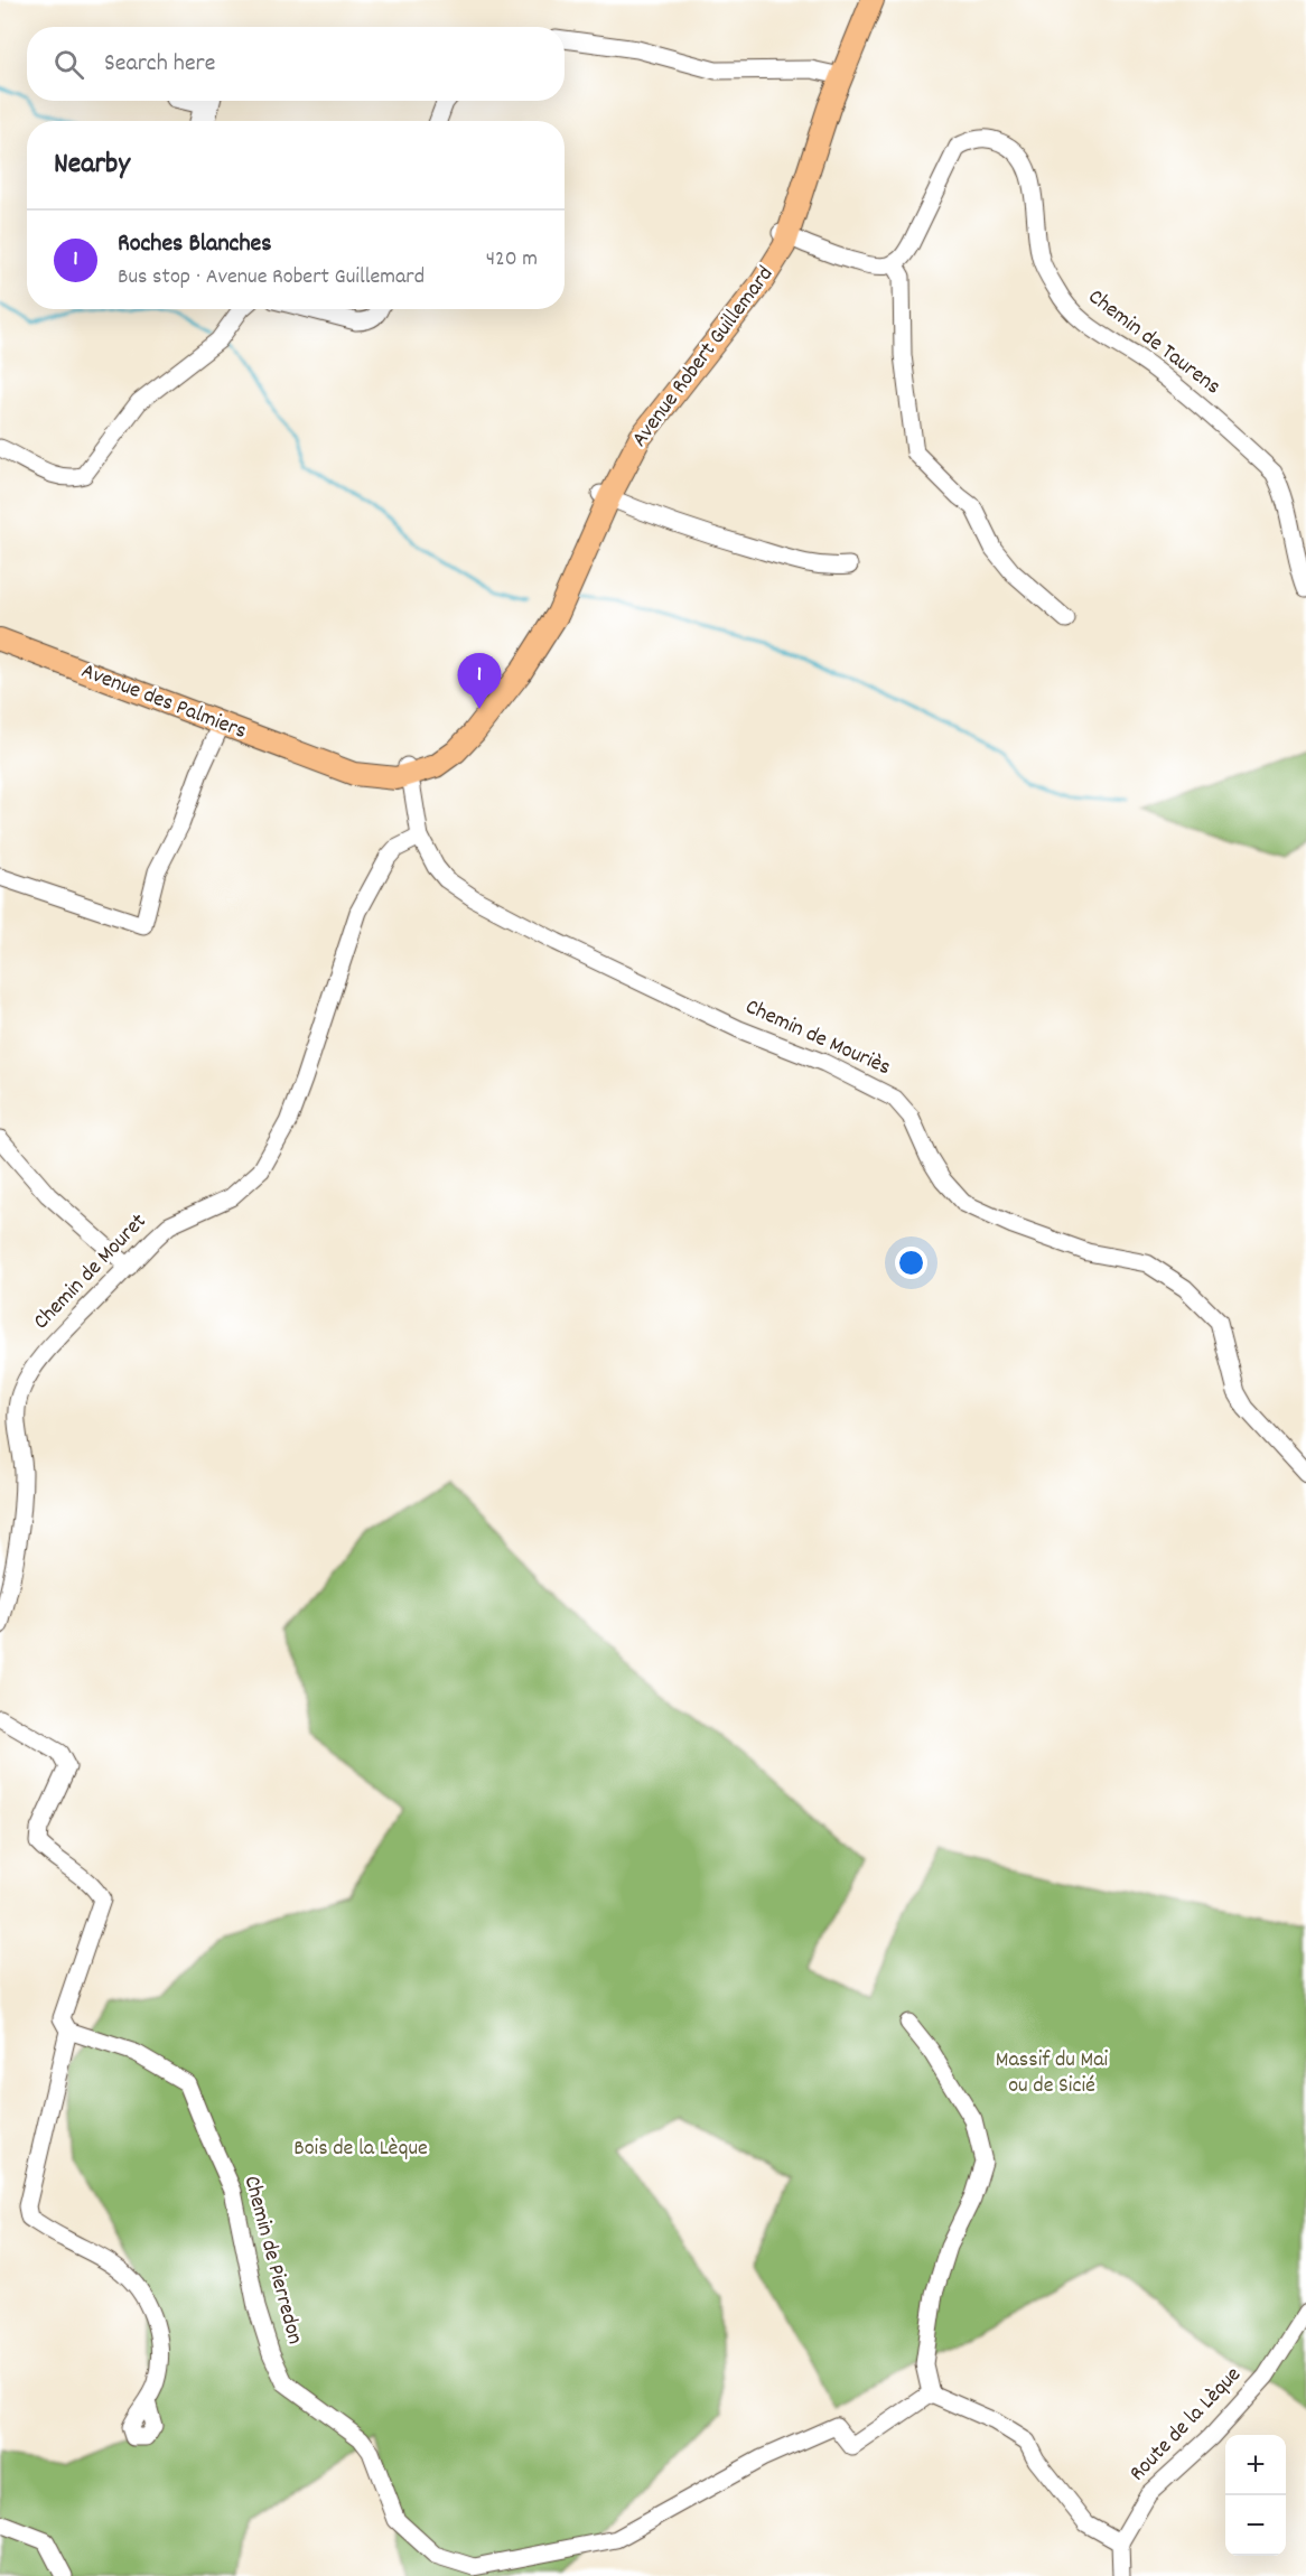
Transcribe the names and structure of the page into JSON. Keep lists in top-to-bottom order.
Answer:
{
  "streets": {
    "main road": ["Avenue Robert Guillemard", "Avenue des Palmiers"],
    "street": [
      "Chemin de Taurens",
      "Chemin de Mouriès",
      "Chemin de Mouret",
      "Chemin de Pierredon",
      "Route de la Lèque"
    ]
  },
  "crossings": [
    ["Avenue Robert Guillemard", "Avenue des Palmiers"],
    ["Avenue Robert Guillemard", "Chemin de Mouriès"],
    ["Avenue des Palmiers", "Chemin de Mouriès"],
    ["Chemin de Mouriès", "Chemin de Mouret"]
  ],
  "parks": ["Massif du Mai ou de Sicié", "Bois de la Lèque"],
  "page": {
    "search": "Search here",
    "heading": "Nearby",
    "list": [
      {
        "mark": "1",
        "name": "Roches Blanches",
        "note": "Bus stop · Avenue Robert Guillemard",
        "value": "420 m"
      }
    ],
    "pins": "1",
    "map_buttons": ["+", "−"]
  }
}
